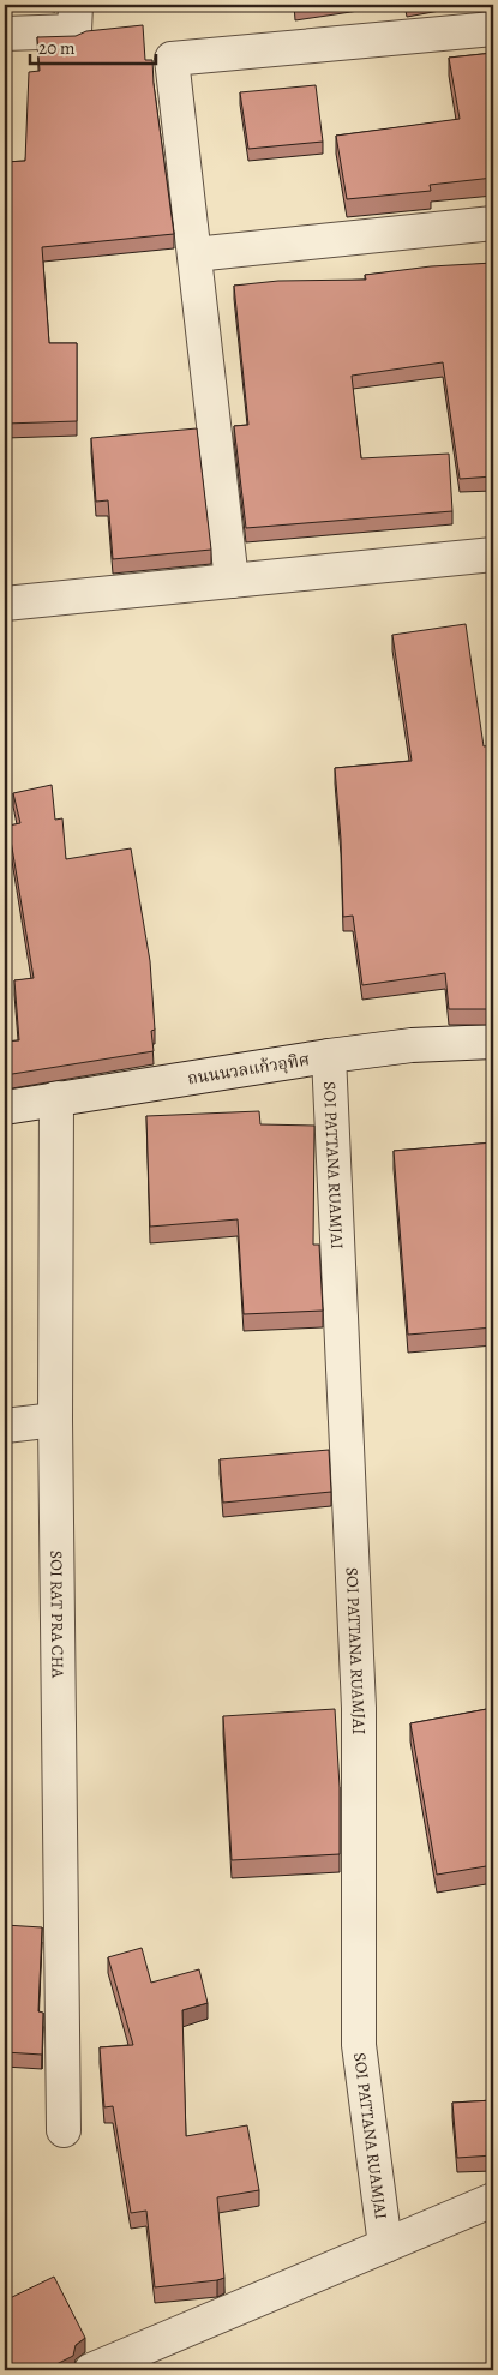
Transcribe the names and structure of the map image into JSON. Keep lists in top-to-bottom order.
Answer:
{
  "streets": {
    "street": ["ถนนนวลแก้วอุทิศ", "SOI PATTANA RUAMJAI", "SOI RAT PRA CHA"]
  },
  "crossings": [
    ["ถนนนวลแก้วอุทิศ", "SOI PATTANA RUAMJAI"],
    ["ถนนนวลแก้วอุทิศ", "SOI RAT PRA CHA"]
  ],
  "scale_bar": "20 m"
}
